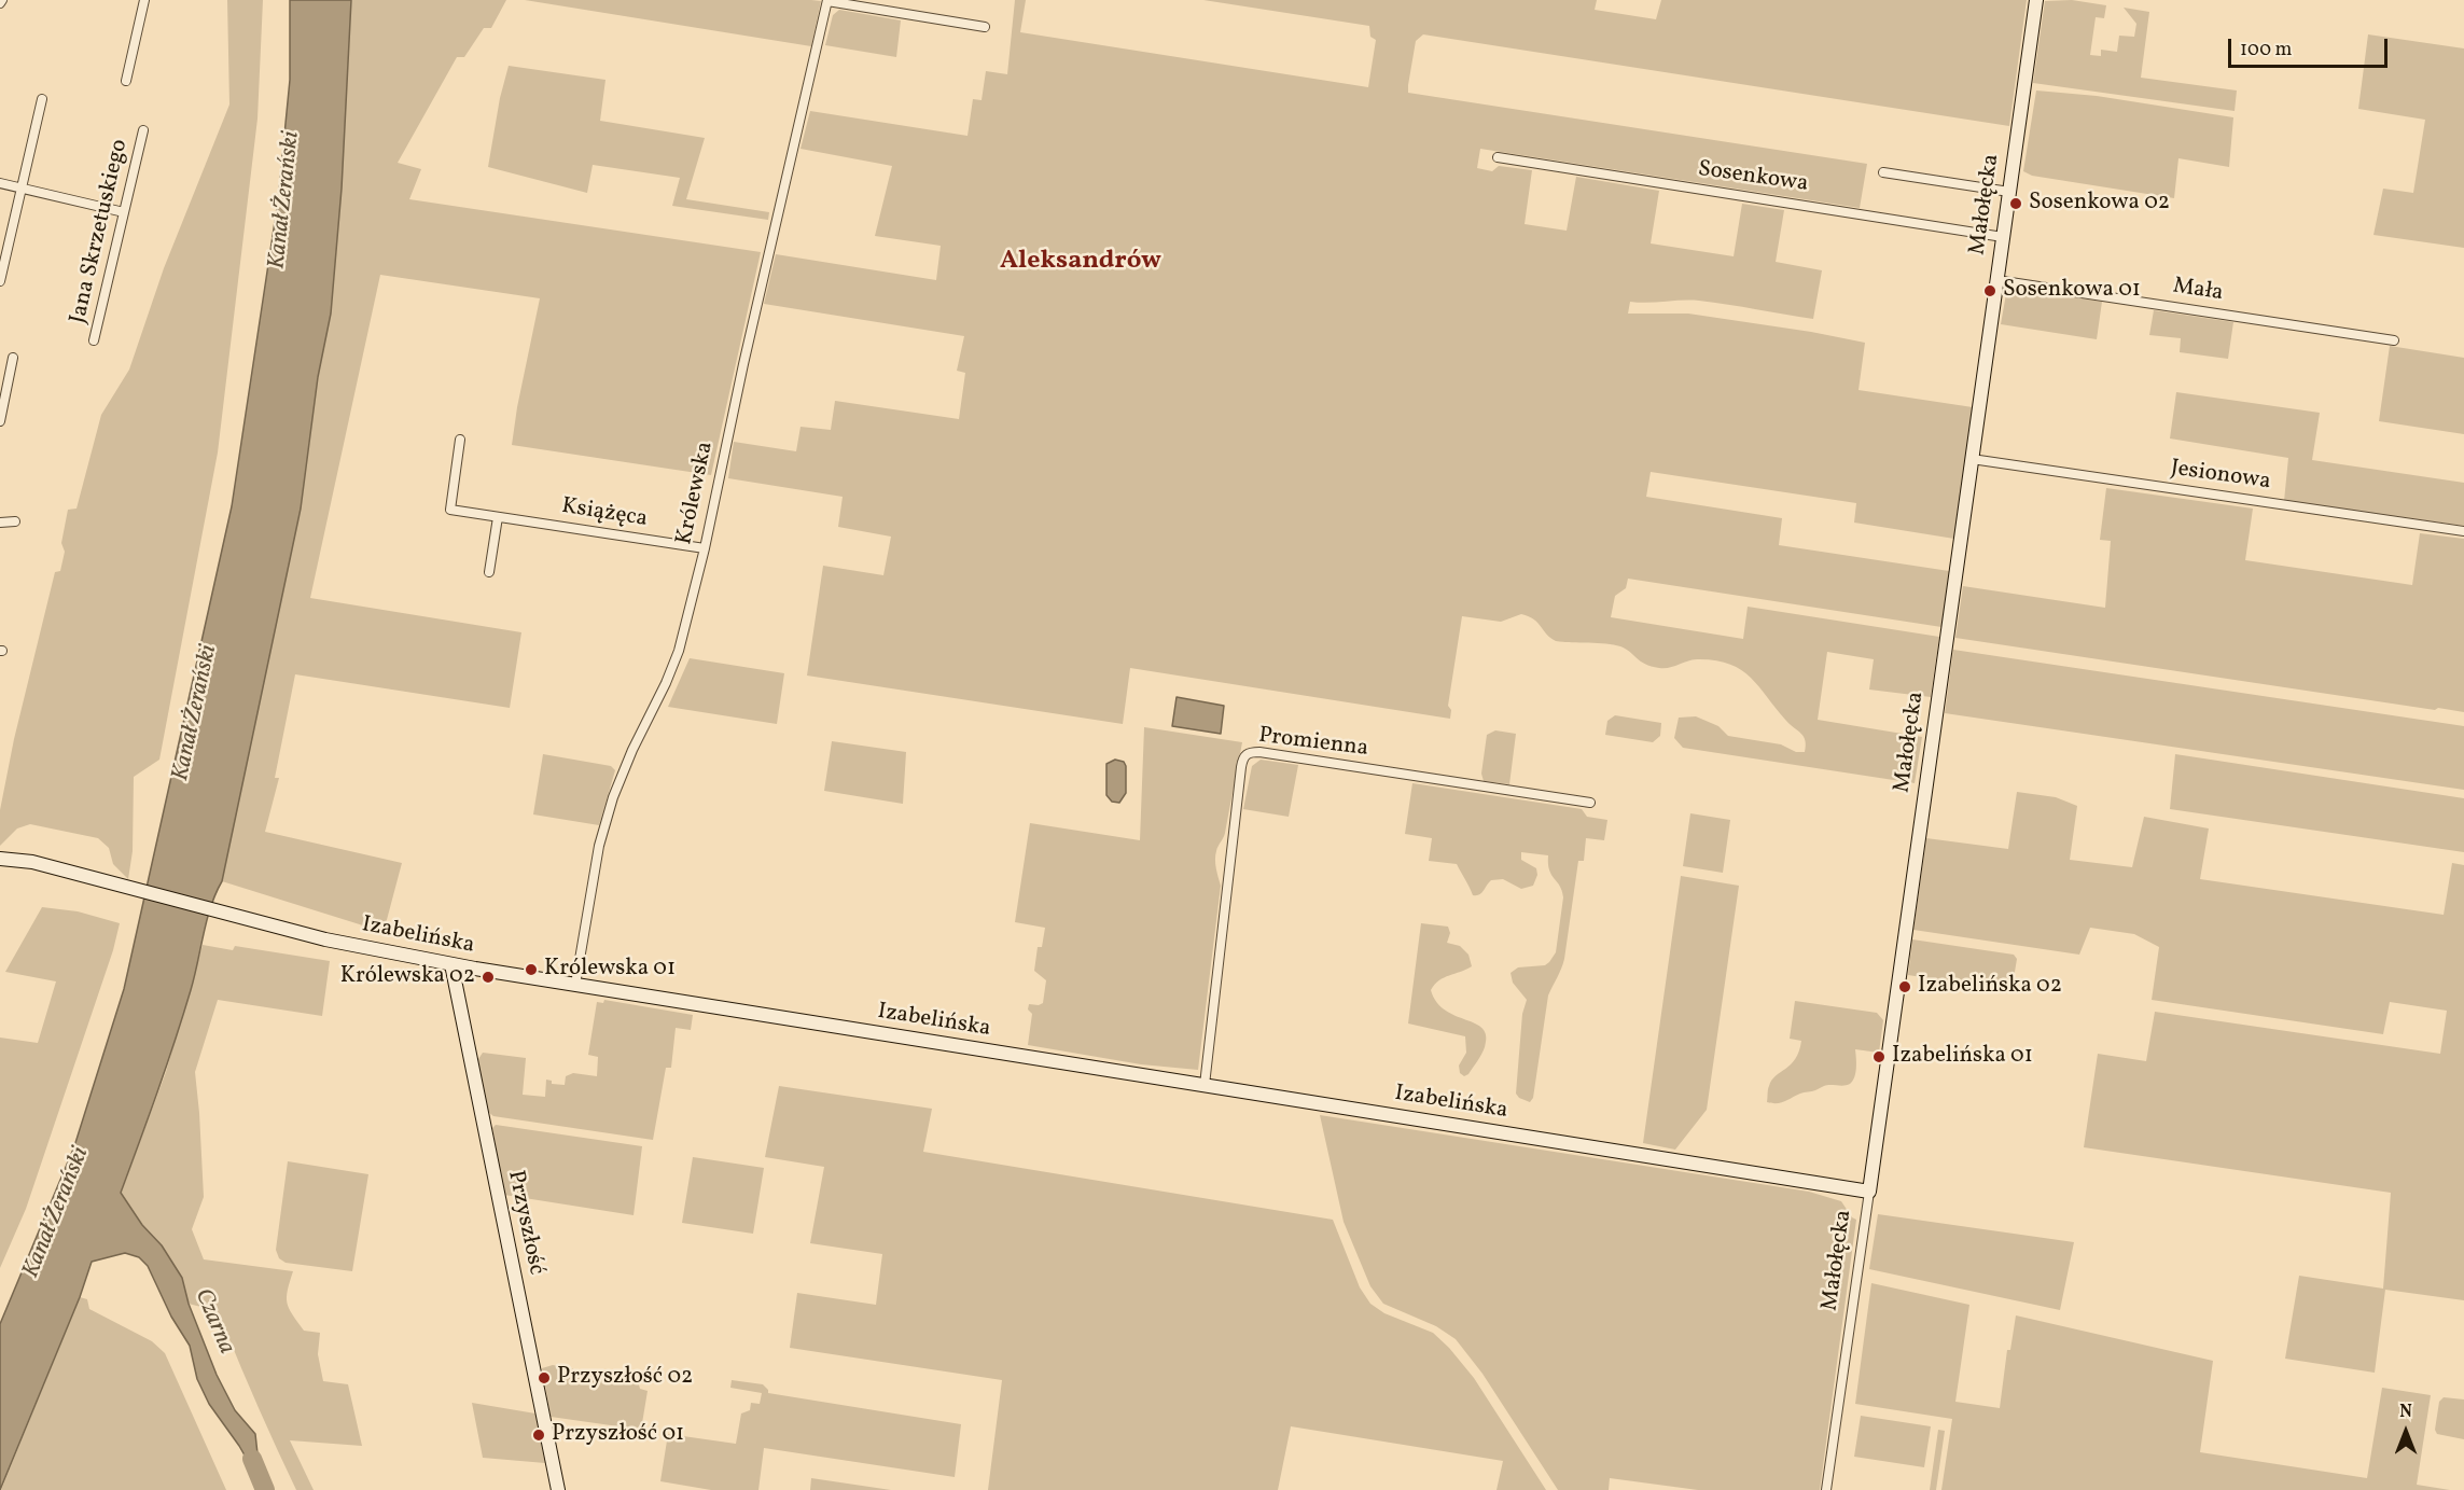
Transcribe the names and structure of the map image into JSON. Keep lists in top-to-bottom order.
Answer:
{
  "streets": {
    "street": [
      "Sosenkowa",
      "Małołęcka",
      "Jana Skrzetuskiego",
      "Mała",
      "Jesionowa",
      "Królewska",
      "Książęca",
      "Promienna",
      "Izabelińska",
      "Przyszłość"
    ]
  },
  "crossings": [
    ["Sosenkowa", "Małołęcka"],
    ["Małołęcka", "Mała"],
    ["Małołęcka", "Jesionowa"],
    ["Małołęcka", "Izabelińska"],
    ["Królewska", "Książęca"],
    ["Królewska", "Izabelińska"],
    ["Promienna", "Izabelińska"],
    ["Izabelińska", "Przyszłość"]
  ],
  "districts": ["Aleksandrów"],
  "water": ["Kanał Żerański", "Czarna"],
  "places": [
    "Sosenkowa 02",
    "Sosenkowa 01",
    "Królewska 01",
    "Królewska 02",
    "Izabelińska 02",
    "Izabelińska 01",
    "Przyszłość 02",
    "Przyszłość 01"
  ],
  "scale_bar": "100 m",
  "north": "top"
}
